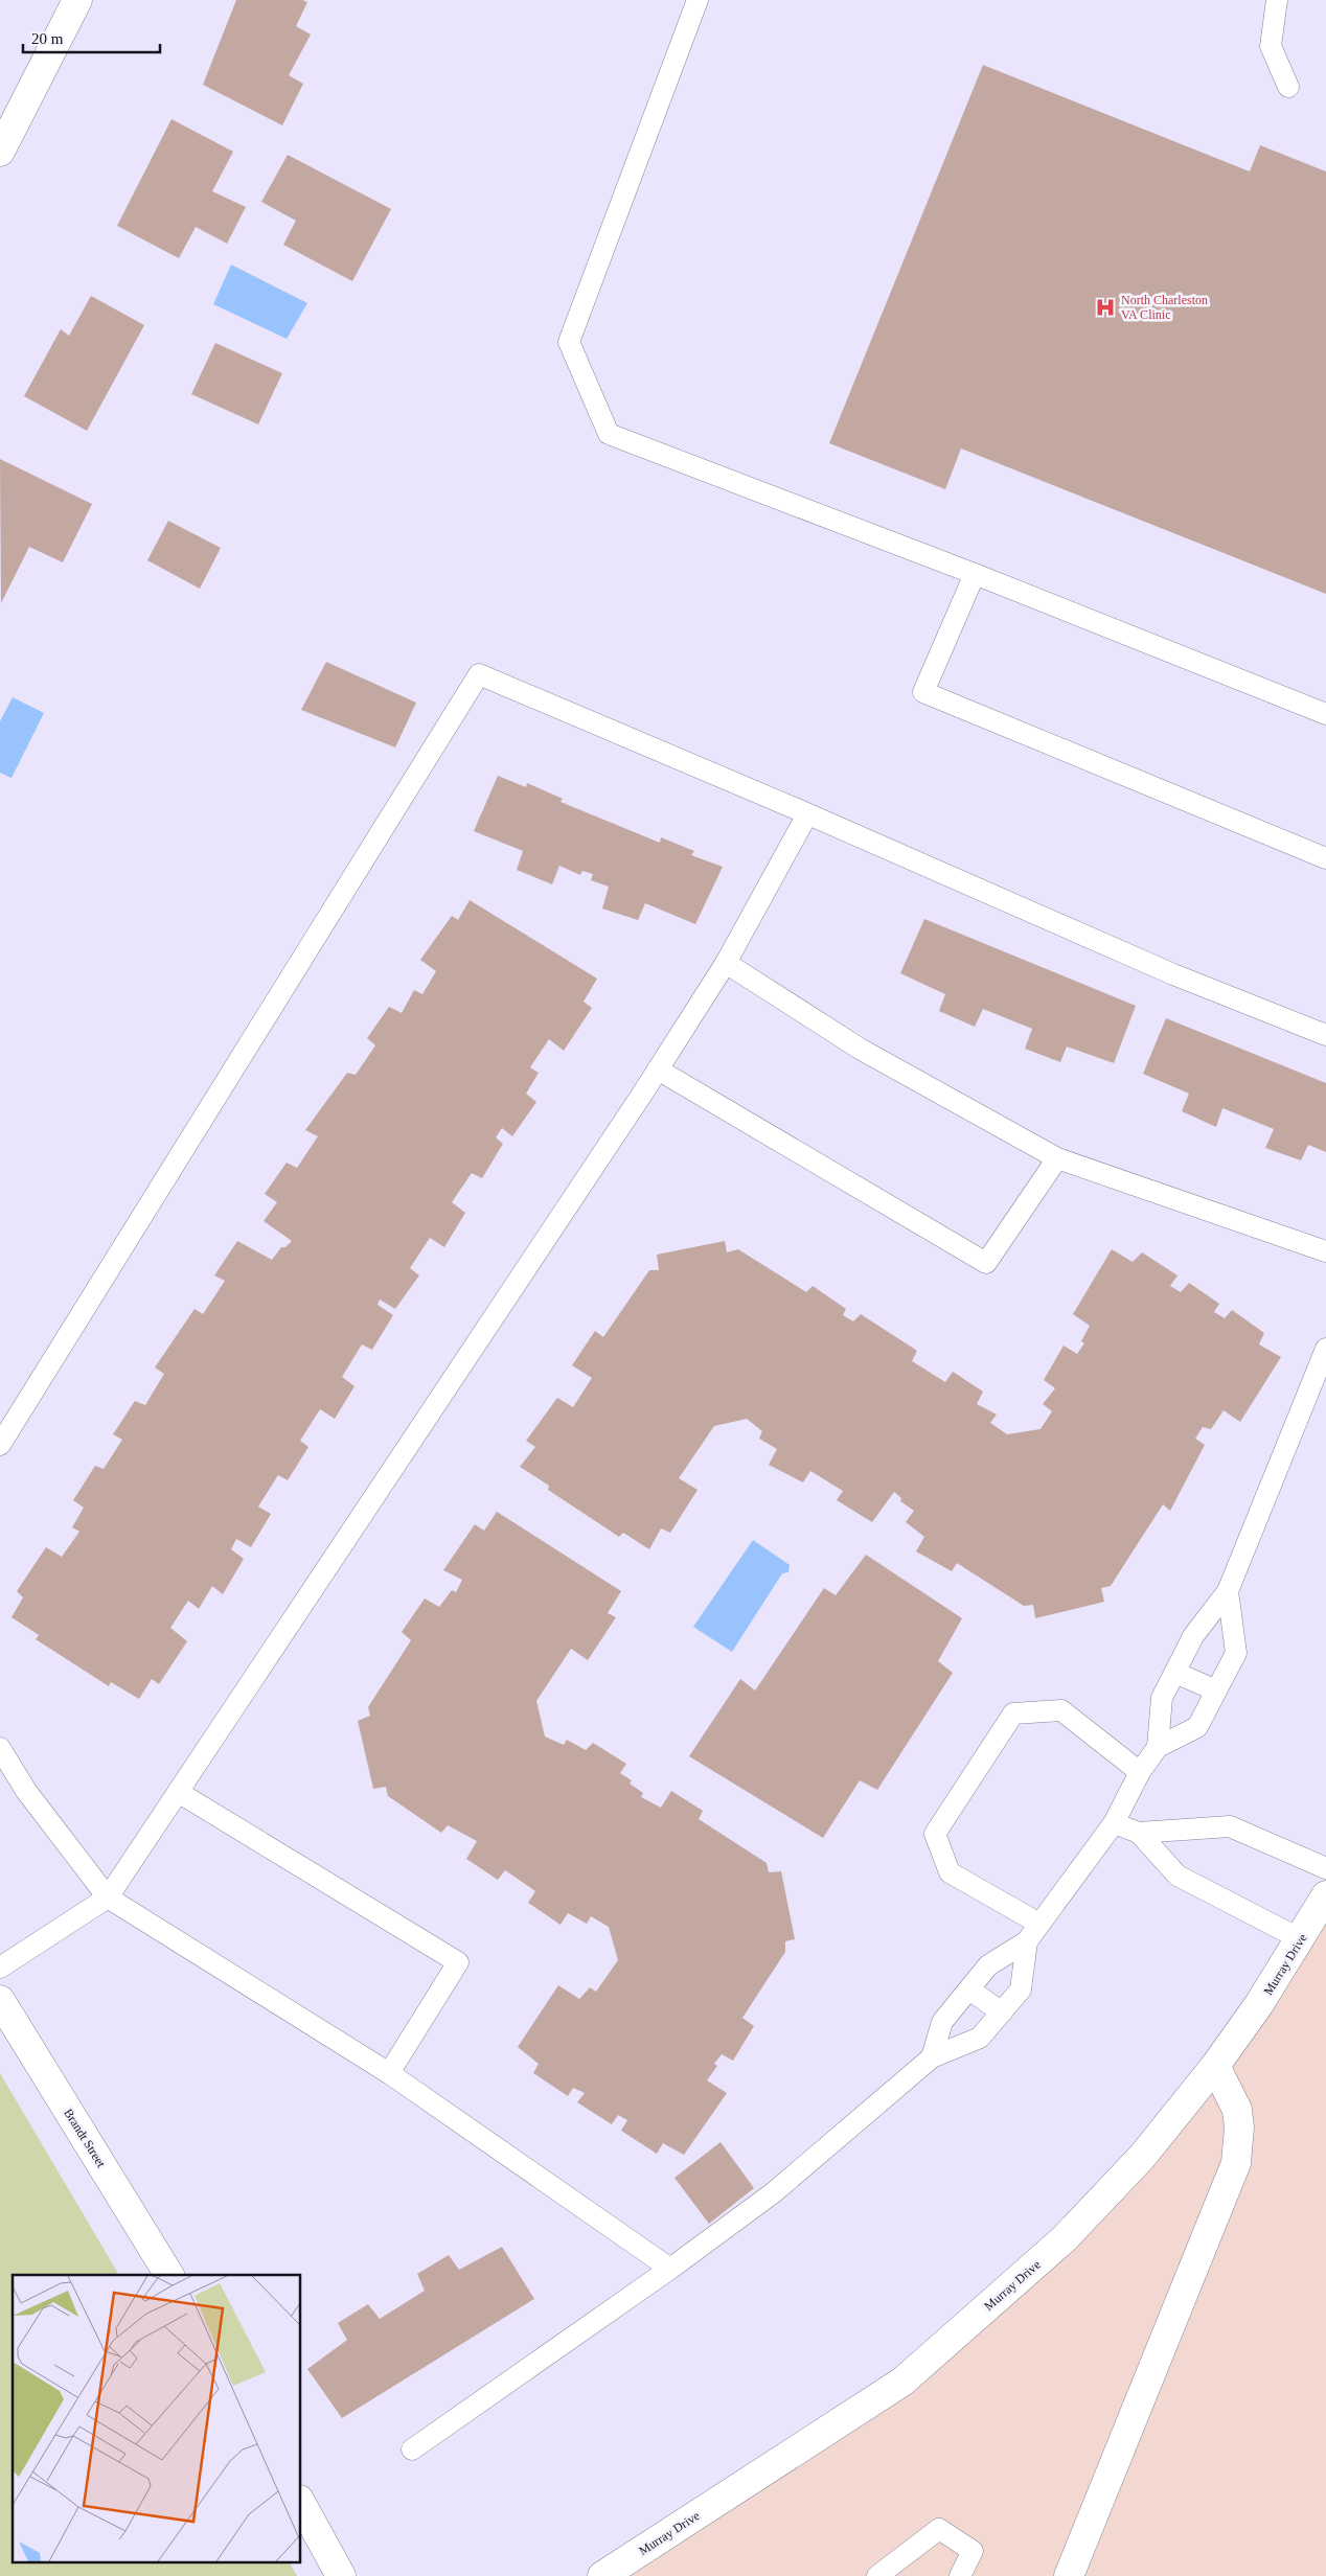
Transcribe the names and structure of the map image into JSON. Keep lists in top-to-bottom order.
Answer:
{
  "streets": {
    "street": ["Murray Drive", "Brandt Street"]
  },
  "places": {
    "hospital": ["North Charleston VA Clinic"]
  },
  "scale_bar": "20 m"
}
